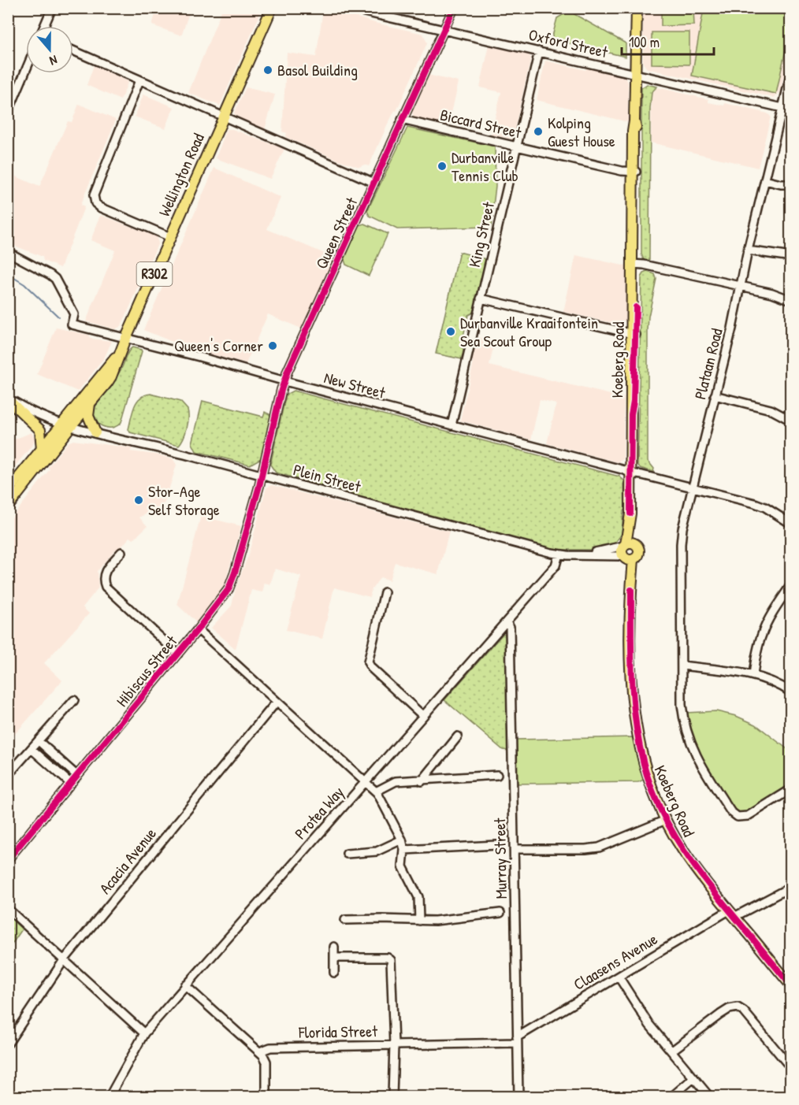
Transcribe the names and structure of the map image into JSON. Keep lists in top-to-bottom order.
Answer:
{
  "streets": {
    "main road": ["Wellington Road", "R302", "Koeberg Road"],
    "street": [
      "Oxford Street",
      "Biccard Street",
      "Queen Street",
      "King Street",
      "Plataan Road",
      "New Street",
      "Plein Street",
      "Hibiscus Street",
      "Protea Way",
      "Murray Street",
      "Acacia Avenue",
      "Claasens Avenue",
      "Florida Street"
    ]
  },
  "crossings": [
    ["Oxford Street", "Queen Street"],
    ["Oxford Street", "King Street"],
    ["Oxford Street", "Koeberg Road"],
    ["Oxford Street", "Plataan Road"],
    ["Biccard Street", "Queen Street"],
    ["Biccard Street", "King Street"],
    ["Biccard Street", "Koeberg Road"],
    ["Wellington Road", "New Street"],
    ["Wellington Road", "Plein Street"],
    ["Queen Street", "New Street"],
    ["Queen Street", "Plein Street"],
    ["Queen Street", "Hibiscus Street"],
    ["King Street", "New Street"],
    ["Koeberg Road", "New Street"],
    ["Koeberg Road", "Plein Street"],
    ["Koeberg Road", "Claasens Avenue"],
    ["Plataan Road", "New Street"],
    ["Plein Street", "Hibiscus Street"],
    ["Plein Street", "Protea Way"],
    ["Protea Way", "Murray Street"],
    ["Murray Street", "Claasens Avenue"],
    ["Murray Street", "Florida Street"],
    ["Claasens Avenue", "Florida Street"]
  ],
  "places": [
    "Basol Building",
    "Kolping Guest House",
    "Durbanville Tennis Club",
    "Durbanville Kraaifontein Sea Scout Group",
    "Queen's Corner",
    "Stor-Age Self Storage"
  ],
  "scale_bar": "100 m",
  "north": "bottom"
}
